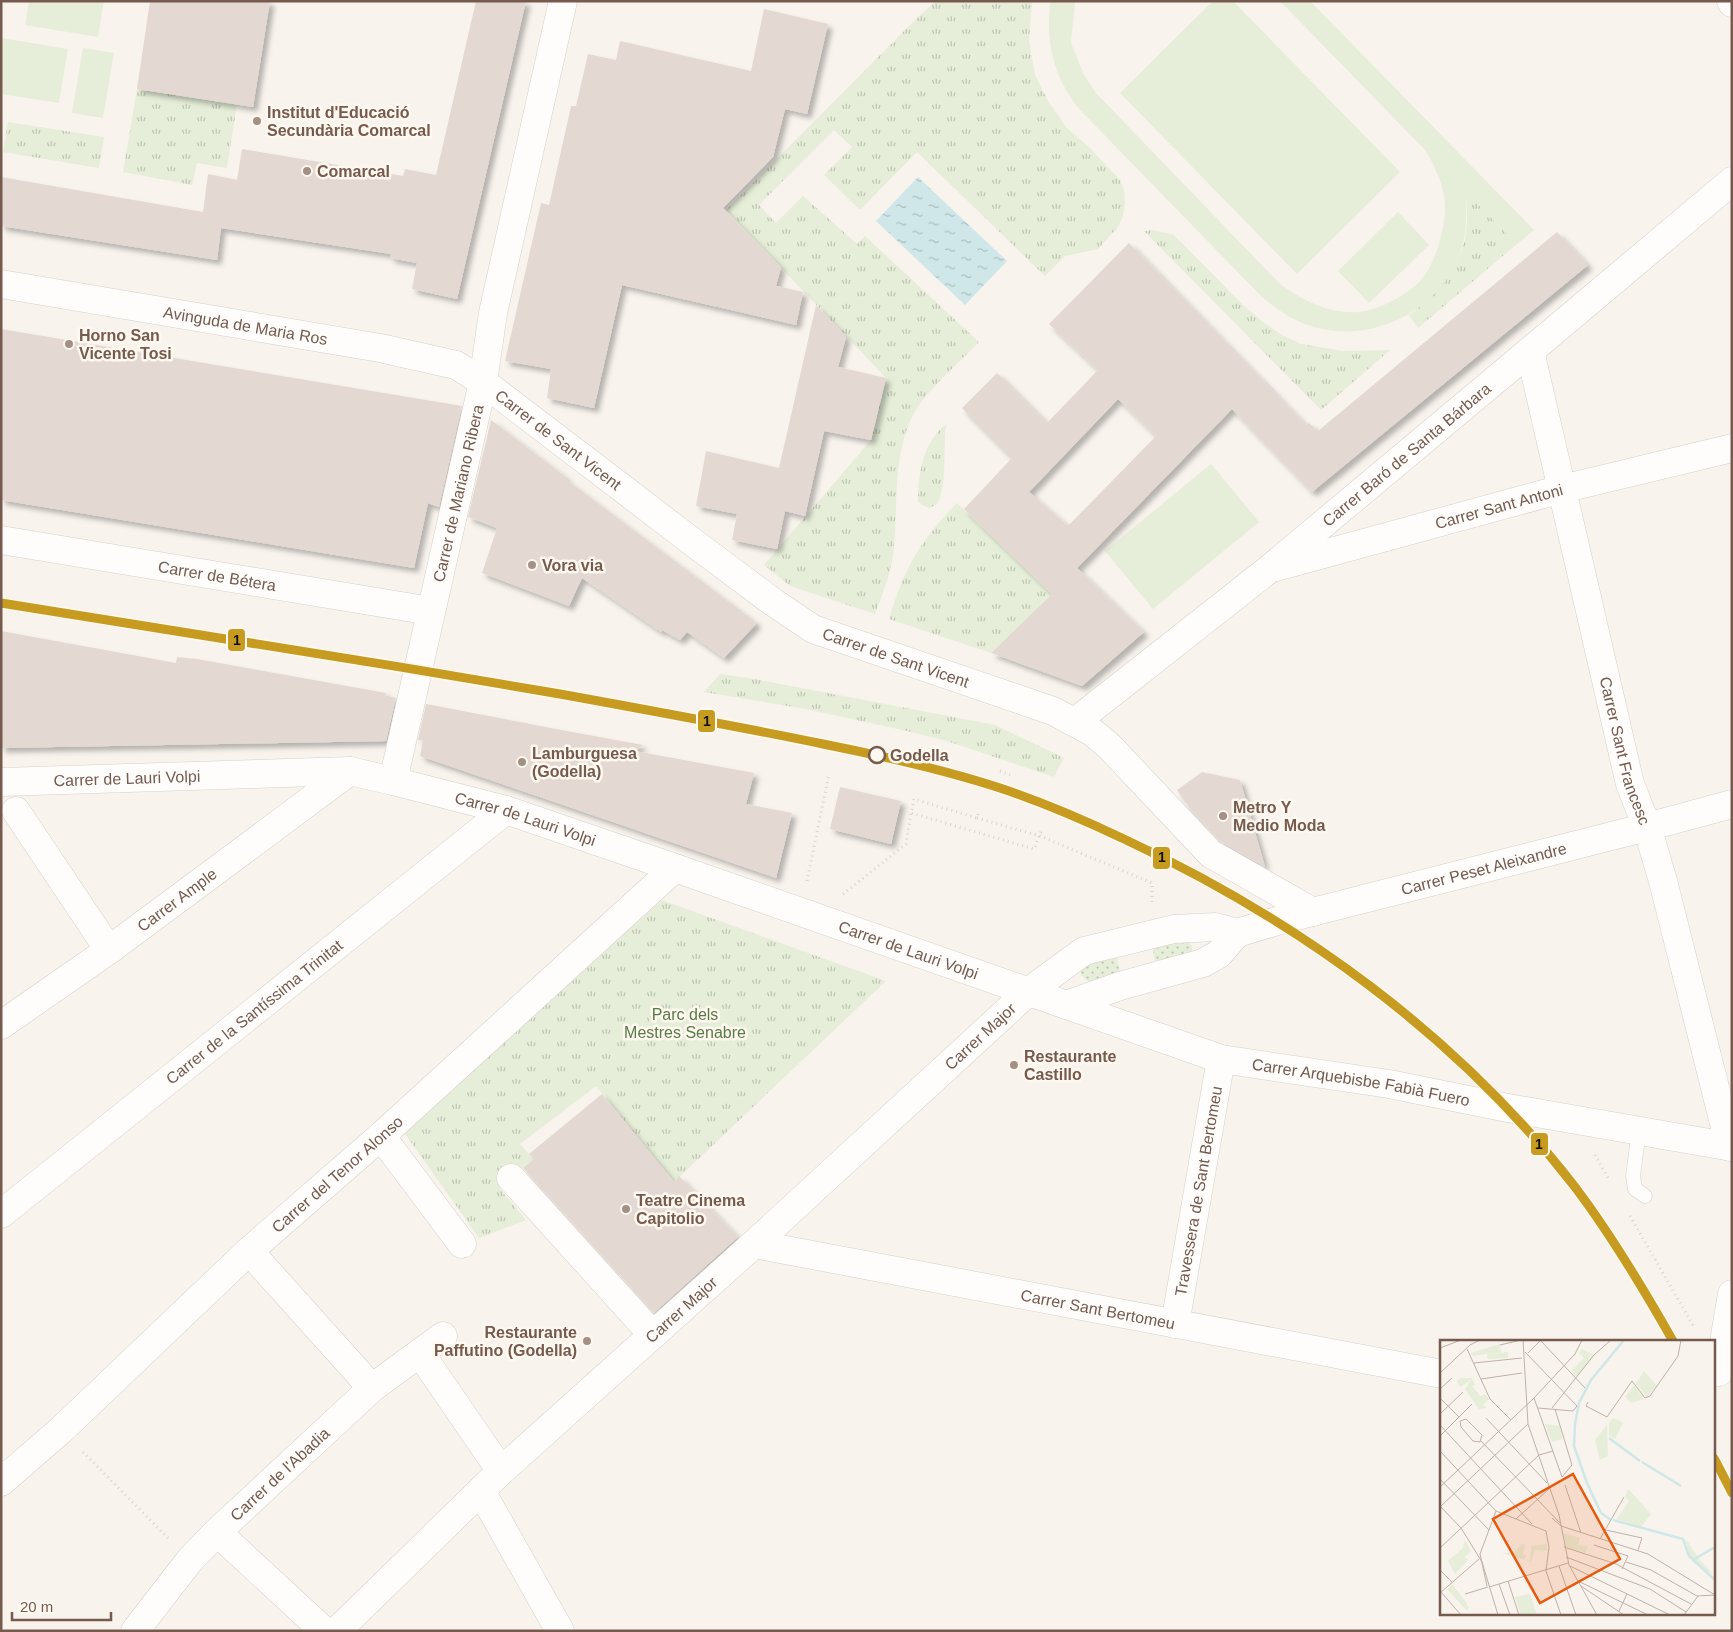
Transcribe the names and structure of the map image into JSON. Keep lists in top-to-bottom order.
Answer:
{
  "streets": {
    "street": [
      "Avinguda de Maria Ros",
      "Carrer de Sant Vicent",
      "Carrer Baró de Santa Bárbara",
      "Carrer de Mariano Ribera",
      "Carrer Sant Antoni",
      "Carrer de Bétera",
      "Carrer Sant Francesc",
      "Carrer de Lauri Volpi",
      "Carrer Peset Aleixandre",
      "Carrer Ample",
      "Carrer de la Santíssima Trinitat",
      "Carrer Major",
      "Carrer Arquebisbe Fabià Fuero",
      "Carrer del Tenor Alonso",
      "Travessera de Sant Bertomeu",
      "Carrer Sant Bertomeu",
      "Carrer de l'Abadia"
    ]
  },
  "crossings": [
    ["Avinguda de Maria Ros", "Carrer de Sant Vicent"],
    ["Avinguda de Maria Ros", "Carrer de Mariano Ribera"],
    ["Carrer de Sant Vicent", "Carrer Baró de Santa Bárbara"],
    ["Carrer de Sant Vicent", "Carrer de Mariano Ribera"],
    ["Carrer de Sant Vicent", "Carrer Peset Aleixandre"],
    ["Carrer Baró de Santa Bárbara", "Carrer Sant Antoni"],
    ["Carrer Baró de Santa Bárbara", "Carrer Sant Francesc"],
    ["Carrer de Mariano Ribera", "Carrer de Bétera"],
    ["Carrer de Mariano Ribera", "Carrer de Lauri Volpi"],
    ["Carrer Sant Antoni", "Carrer Sant Francesc"],
    ["Carrer Sant Francesc", "Carrer Peset Aleixandre"],
    ["Carrer Sant Francesc", "Carrer Arquebisbe Fabià Fuero"],
    ["Carrer de Lauri Volpi", "Carrer Ample"],
    ["Carrer de Lauri Volpi", "Carrer de la Santíssima Trinitat"],
    ["Carrer de Lauri Volpi", "Carrer Major"],
    ["Carrer de Lauri Volpi", "Carrer Arquebisbe Fabià Fuero"],
    ["Carrer de Lauri Volpi", "Carrer del Tenor Alonso"],
    ["Carrer Peset Aleixandre", "Carrer Major"],
    ["Carrer Major", "Carrer Arquebisbe Fabià Fuero"],
    ["Carrer Major", "Carrer Sant Bertomeu"],
    ["Carrer Arquebisbe Fabià Fuero", "Travessera de Sant Bertomeu"],
    ["Travessera de Sant Bertomeu", "Carrer Sant Bertomeu"]
  ],
  "parks": ["Parc dels Mestres Senabre"],
  "places": [
    "Institut d'Educació Secundària Comarcal",
    "Comarcal",
    "Horno San Vicente Tosi",
    "Vora via",
    "Godella",
    "Lamburguesa (Godella)",
    "Metro Y Medio Moda",
    "Restaurante Castillo",
    "Teatre Cinema Capitolio",
    "Restaurante Paffutino (Godella)"
  ],
  "lines": ["transit line 1"],
  "scale_bar": "20 m"
}
